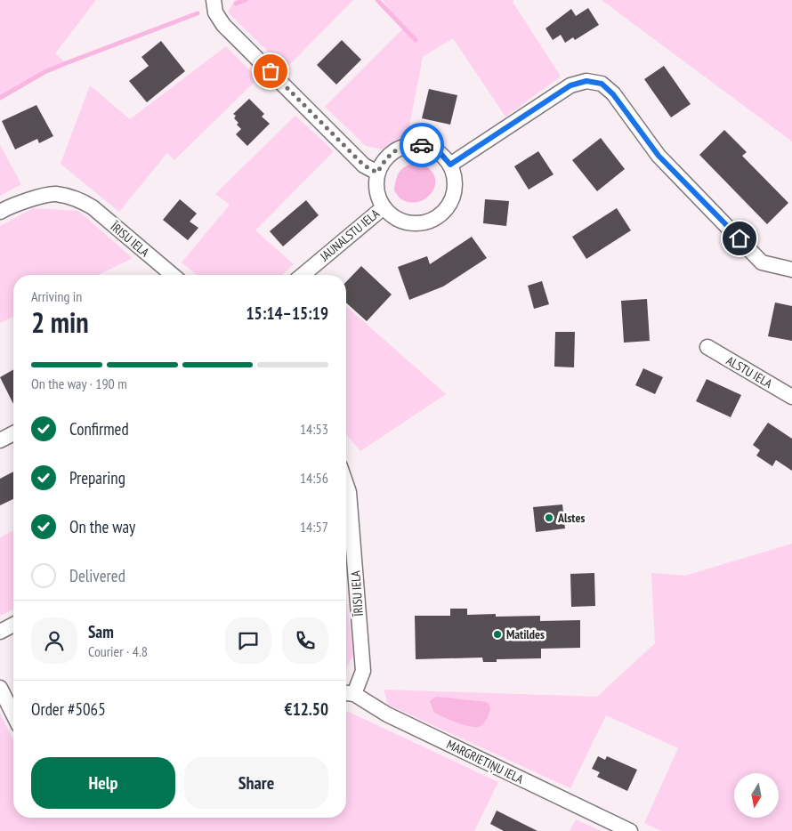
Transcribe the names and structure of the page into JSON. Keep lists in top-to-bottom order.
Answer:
{
  "streets": {
    "street": [
      "JAUNALSTU IELA",
      "ĪRISU IELA",
      "ALSTU IELA",
      "MARGRIETIŅU IELA"
    ]
  },
  "crossings": [
    ["ĪRISU IELA", "MARGRIETIŅU IELA"]
  ],
  "places": ["Alstes", "Matildes"],
  "north": "bottom",
  "page": {
    "heading": ["2 min", "Arriving in", "15:14–15:19"],
    "panel": [
      "Sam",
      "Courier · 4.8",
      "Order #5065",
      "€12.50"
    ],
    "bar": "On the way · 190 m",
    "list": [
      ["Confirmed", "14:53"],
      ["Preparing", "14:56"],
      ["On the way", "14:57"],
      "Delivered"
    ],
    "buttons": ["Help", "Share"]
  }
}
